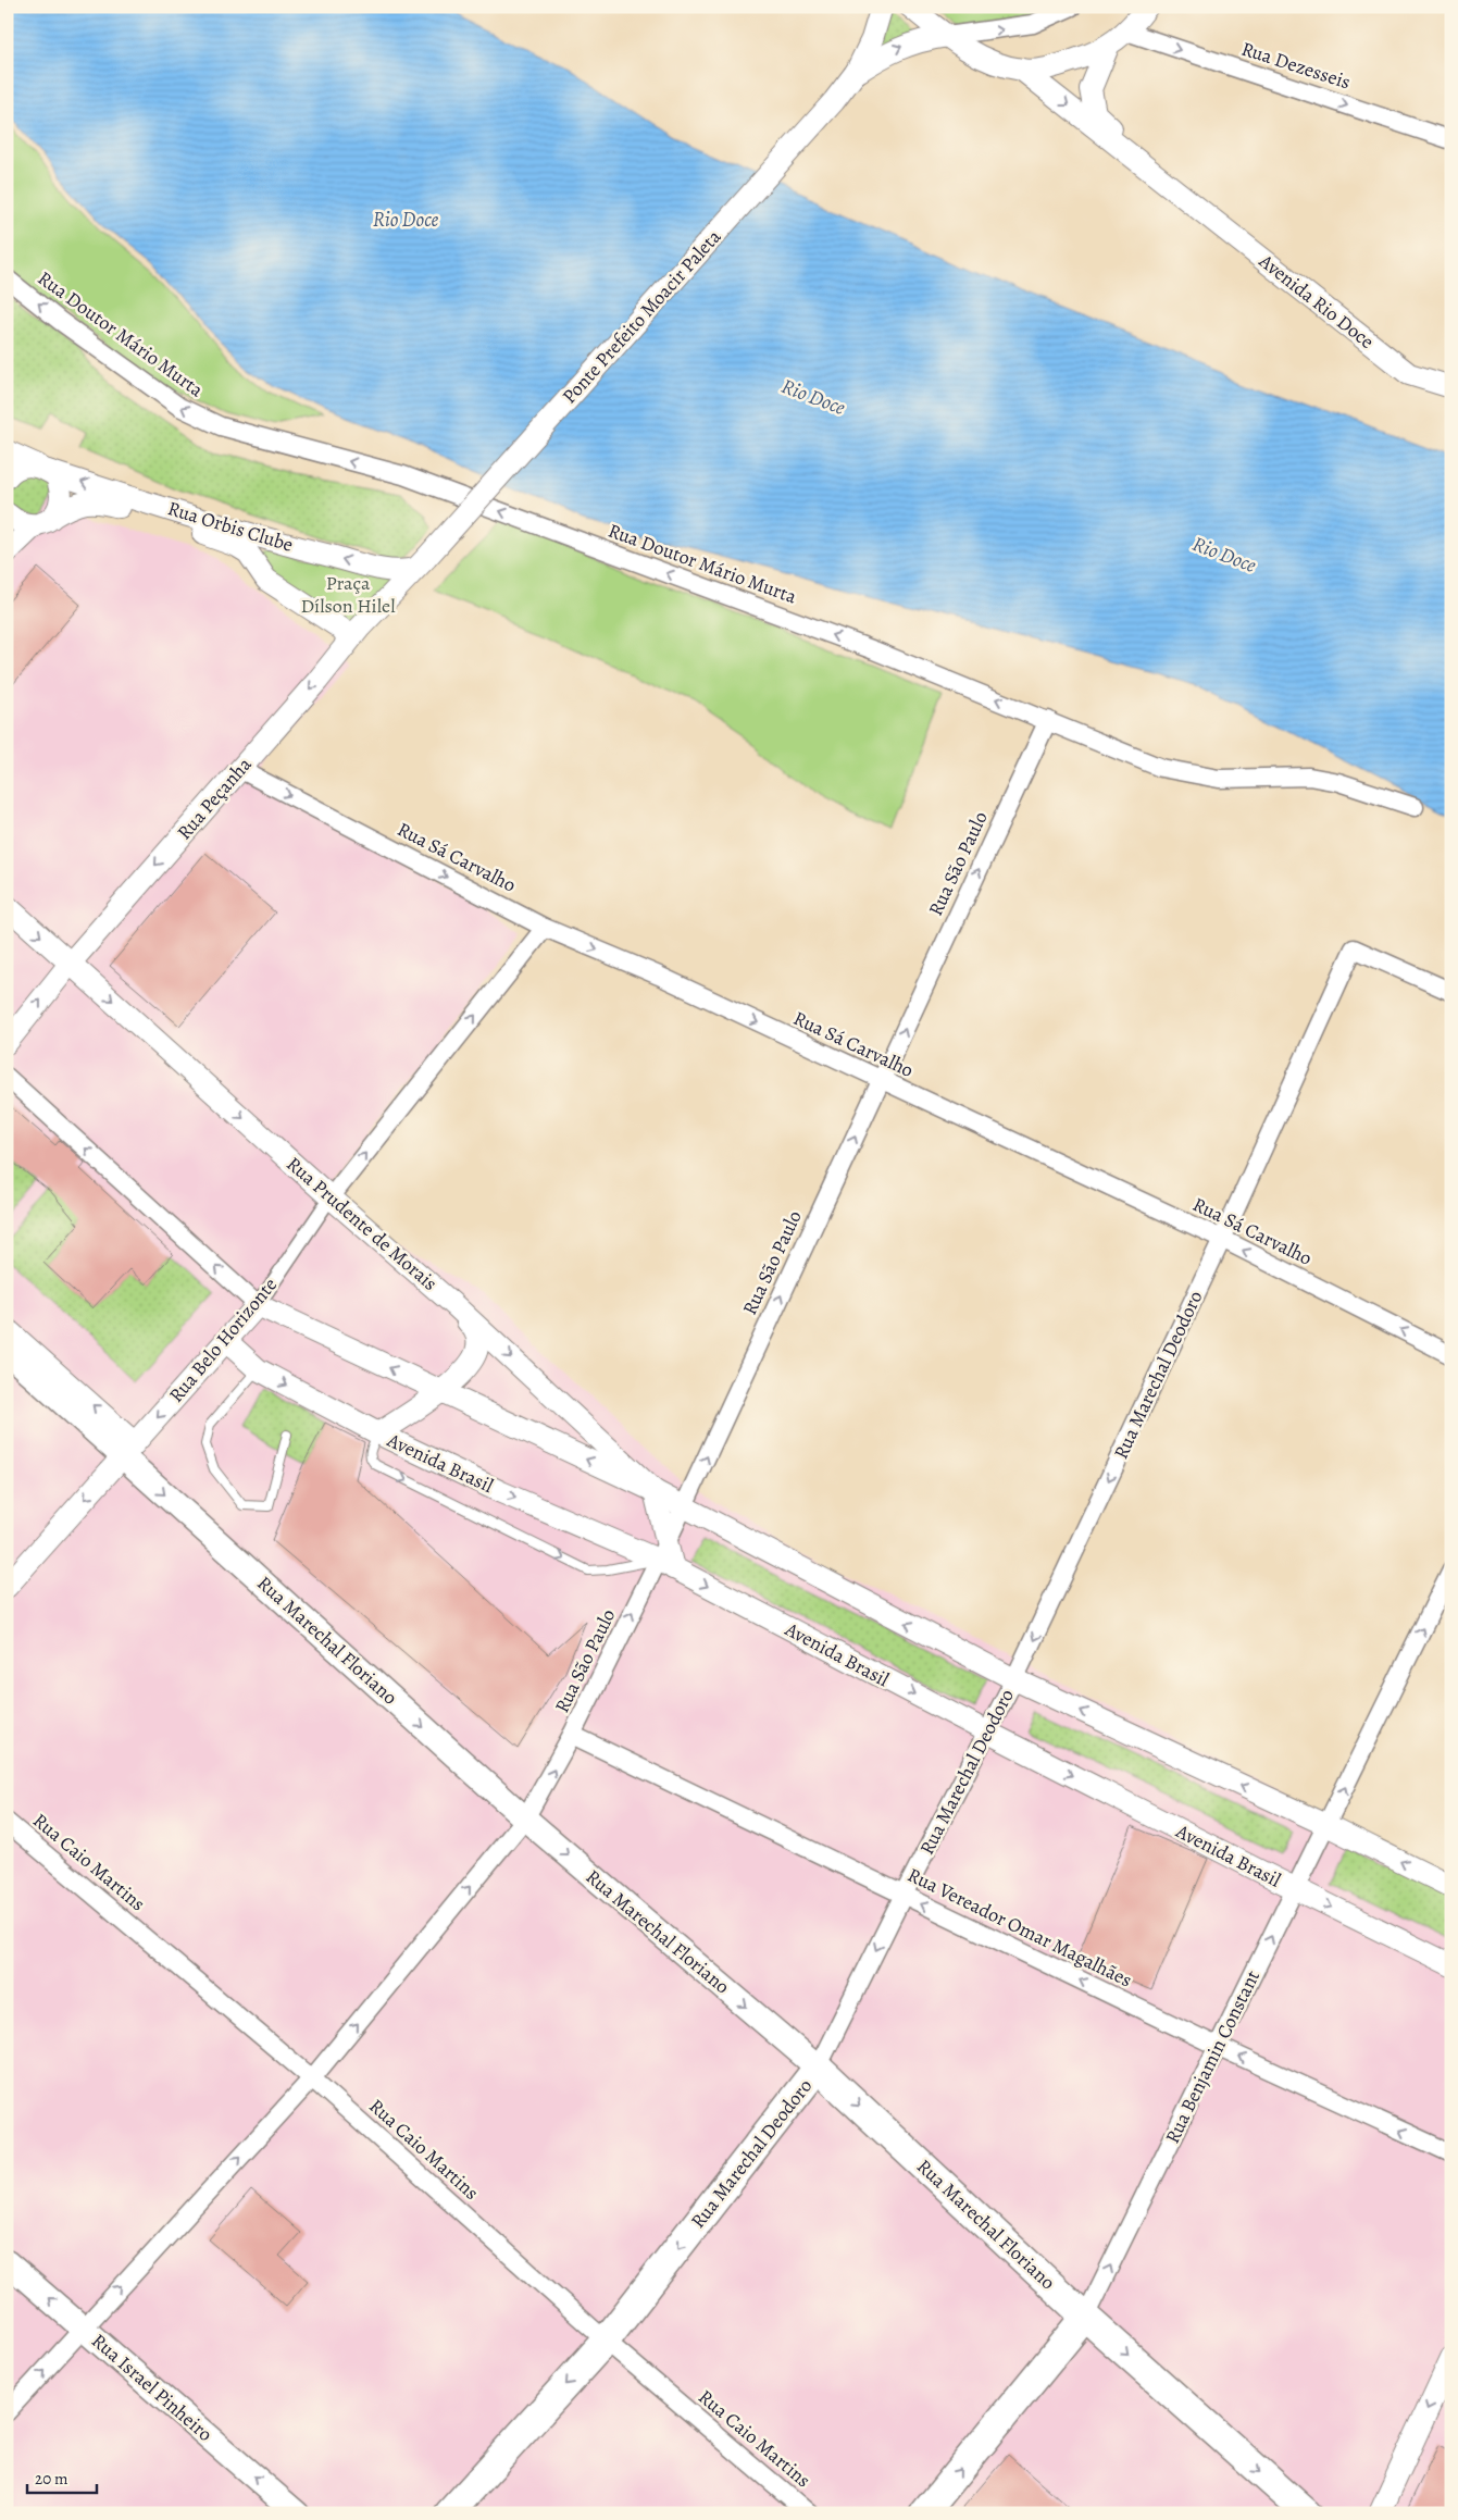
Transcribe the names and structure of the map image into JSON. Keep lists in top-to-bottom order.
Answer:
{
  "streets": {
    "main road": [
      "Rua Marechal Deodoro",
      "Rua Marechal Floriano",
      "Rua Benjamin Constant",
      "Rua Israel Pinheiro"
    ],
    "street": [
      "Rua Dezesseis",
      "Avenida Rio Doce",
      "Ponte Prefeito Moacir Paleta",
      "Rua Doutor Mário Murta",
      "Rua Orbis Clube",
      "Rua Peçanha",
      "Rua Sá Carvalho",
      "Rua São Paulo",
      "Rua Prudente de Morais",
      "Rua Belo Horizonte",
      "Avenida Brasil",
      "Rua Caio Martins",
      "Rua Vereador Omar Magalhães"
    ]
  },
  "crossings": [
    ["Ponte Prefeito Moacir Paleta", "Rua Orbis Clube"],
    ["Ponte Prefeito Moacir Paleta", "Rua Peçanha"],
    ["Rua Doutor Mário Murta", "Rua São Paulo"],
    ["Rua Orbis Clube", "Rua Peçanha"],
    ["Rua Peçanha", "Rua Sá Carvalho"],
    ["Rua Peçanha", "Rua Prudente de Morais"],
    ["Rua Sá Carvalho", "Rua São Paulo"],
    ["Rua Sá Carvalho", "Rua Belo Horizonte"],
    ["Rua Sá Carvalho", "Rua Marechal Deodoro"],
    ["Rua São Paulo", "Avenida Brasil"],
    ["Rua São Paulo", "Rua Marechal Floriano"],
    ["Rua São Paulo", "Rua Caio Martins"],
    ["Rua São Paulo", "Rua Vereador Omar Magalhães"],
    ["Rua São Paulo", "Rua Israel Pinheiro"],
    ["Rua Prudente de Morais", "Rua Belo Horizonte"],
    ["Rua Belo Horizonte", "Avenida Brasil"],
    ["Rua Belo Horizonte", "Rua Marechal Floriano"],
    ["Rua Marechal Deodoro", "Avenida Brasil"],
    ["Rua Marechal Deodoro", "Rua Marechal Floriano"],
    ["Rua Marechal Deodoro", "Rua Caio Martins"],
    ["Rua Marechal Deodoro", "Rua Vereador Omar Magalhães"],
    ["Avenida Brasil", "Rua Benjamin Constant"],
    ["Rua Marechal Floriano", "Rua Benjamin Constant"],
    ["Rua Vereador Omar Magalhães", "Rua Benjamin Constant"]
  ],
  "one_way": [
    "Rua Dezesseis",
    "Rua Doutor Mário Murta",
    "Rua São Paulo",
    "Rua Marechal Deodoro",
    "Rua Marechal Floriano",
    "Rua Vereador Omar Magalhães",
    "Rua Benjamin Constant",
    "Rua Israel Pinheiro"
  ],
  "water": ["Rio Doce"],
  "parks": ["Praça Dílson Hilel"],
  "scale_bar": "20 m"
}
